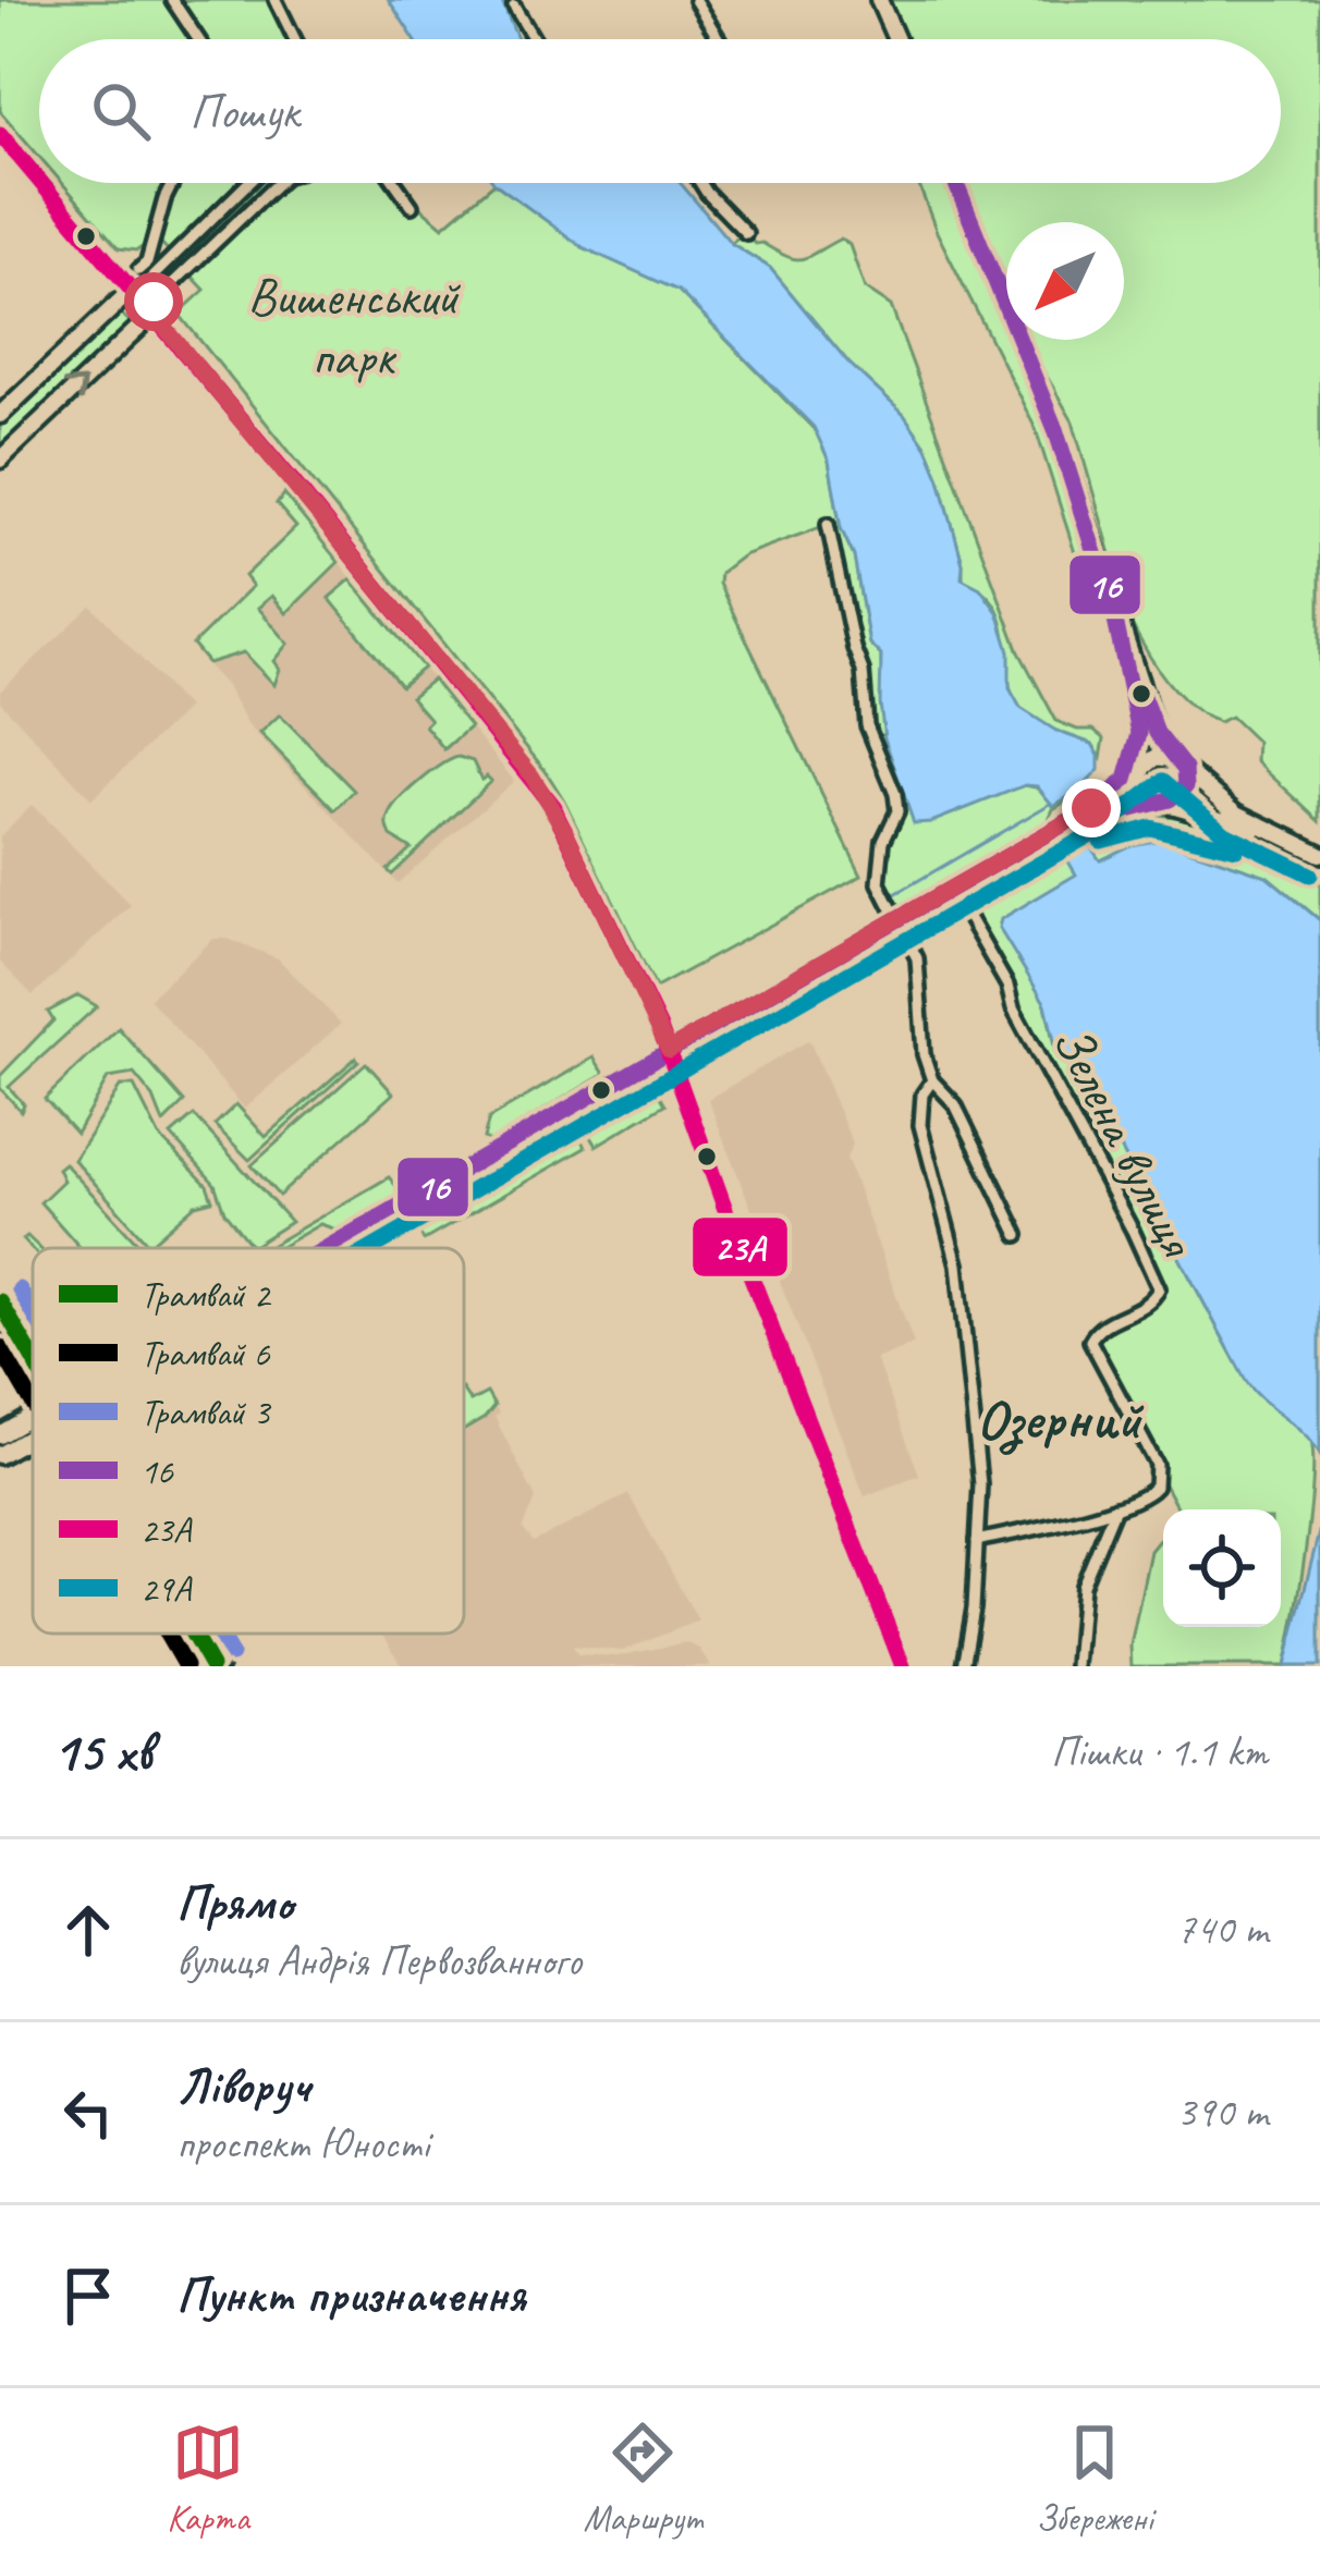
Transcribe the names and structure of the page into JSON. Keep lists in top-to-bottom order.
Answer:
{
  "streets": {
    "street": ["Зелена вулиця"]
  },
  "districts": ["Озерний"],
  "parks": ["Вишенський парк"],
  "lines": [
    "transit line 23А",
    "transit line 16",
    "transit line 29А",
    "tram line 3",
    "tram line 2",
    "tram line 6"
  ],
  "legend": [
    "Трамвай 2",
    "Трамвай 6",
    "Трамвай 3",
    "16",
    "23А",
    "29А"
  ],
  "north": "bottom left",
  "page": {
    "search": "Пошук",
    "heading": ["15 хв", "Пішки · 1.1 km"],
    "list": [
      ["Прямо", "вулиця Андрія Первозванного", "740 m"],
      ["Ліворуч", "проспект Юності", "390 m"],
      "Пункт призначення"
    ],
    "nav": ["Карта", "Маршрут", "Збережені"]
  }
}
